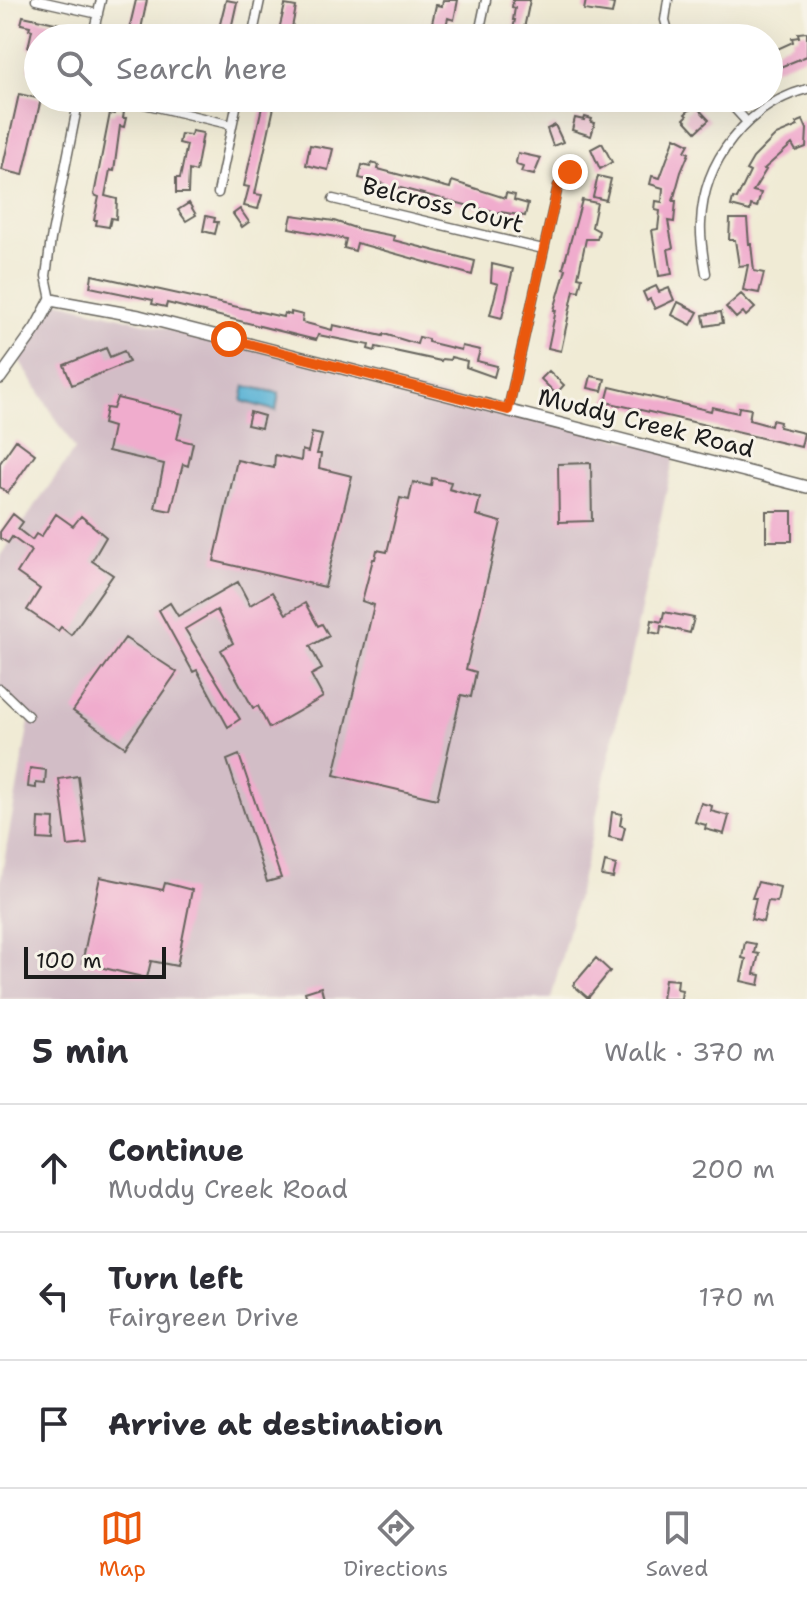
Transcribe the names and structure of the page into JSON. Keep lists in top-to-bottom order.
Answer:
{
  "streets": {
    "street": ["Belcross Court", "Muddy Creek Road"]
  },
  "scale_bar": "100 m",
  "page": {
    "search": "Search here",
    "scale": "100 m",
    "heading": ["5 min", "Walk · 370 m"],
    "list": [
      ["Continue", "Muddy Creek Road", "200 m"],
      ["Turn left", "Fairgreen Drive", "170 m"],
      "Arrive at destination"
    ],
    "nav": ["Map", "Directions", "Saved"]
  }
}
